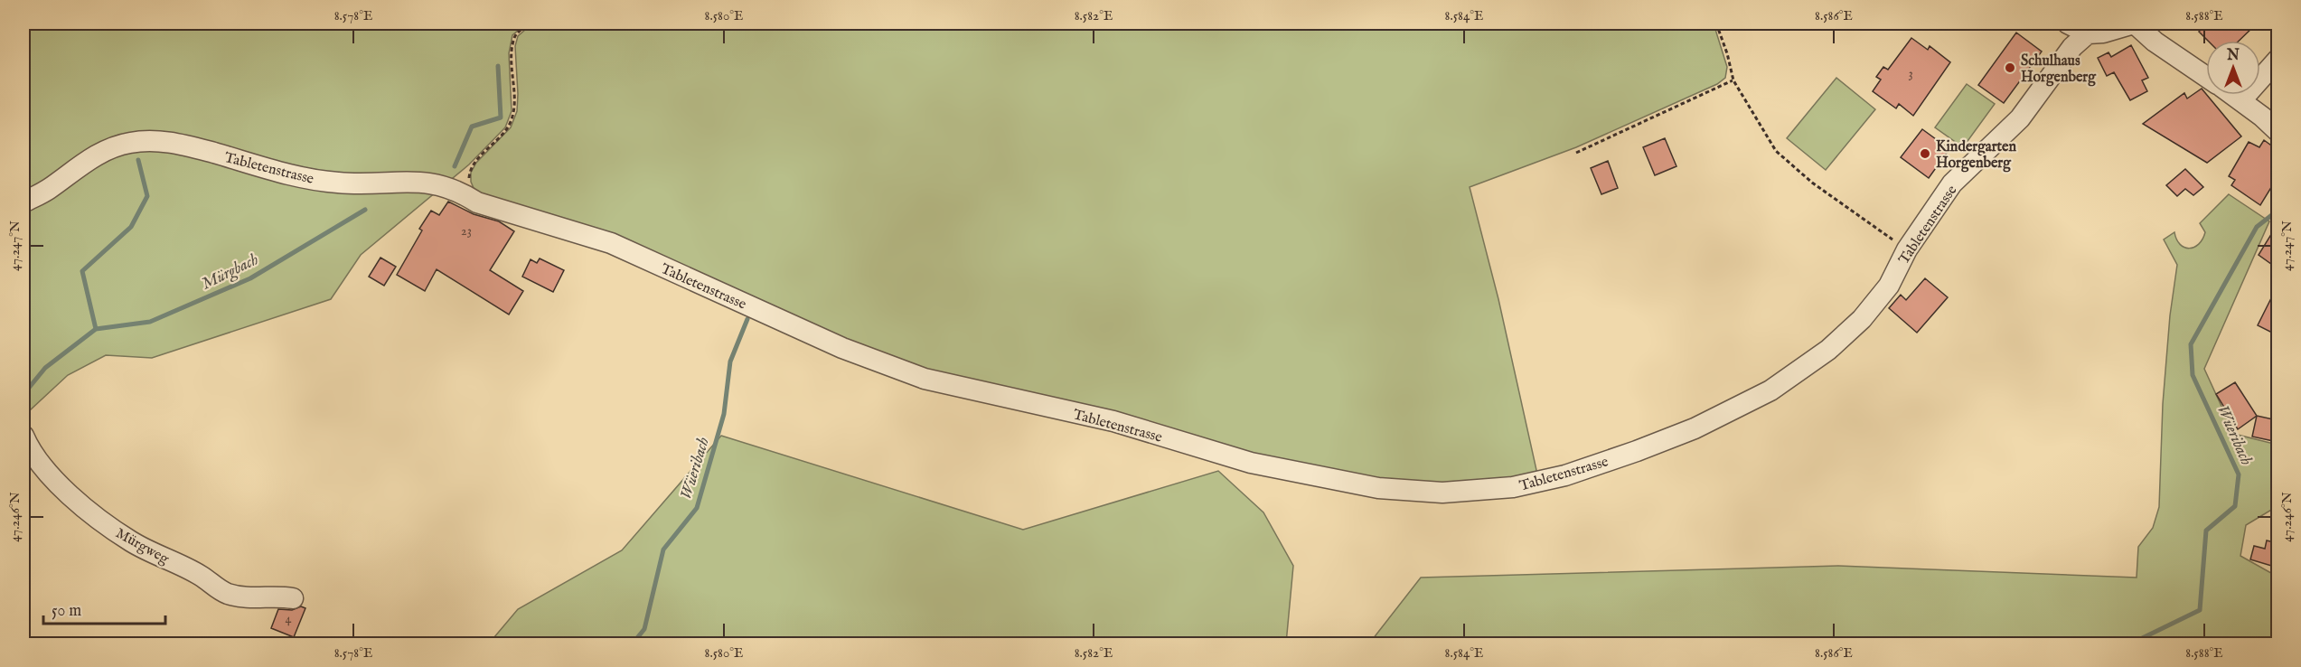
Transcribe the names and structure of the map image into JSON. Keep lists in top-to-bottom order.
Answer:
{
  "streets": {
    "street": ["Tabletenstrasse", "Mürgweg"]
  },
  "water": ["Mürgbach", "Wüeribach"],
  "places": ["Schulhaus Horgenberg", "Kindergarten Horgenberg"],
  "house_numbers": ["3", "23", "4"],
  "scale_bar": "50 m",
  "north": "top",
  "coordinates": [
    "8.578°E",
    "8.580°E",
    "8.582°E",
    "8.584°E",
    "8.586°E",
    "8.588°E",
    "47.247°N",
    "47.246°N"
  ]
}
